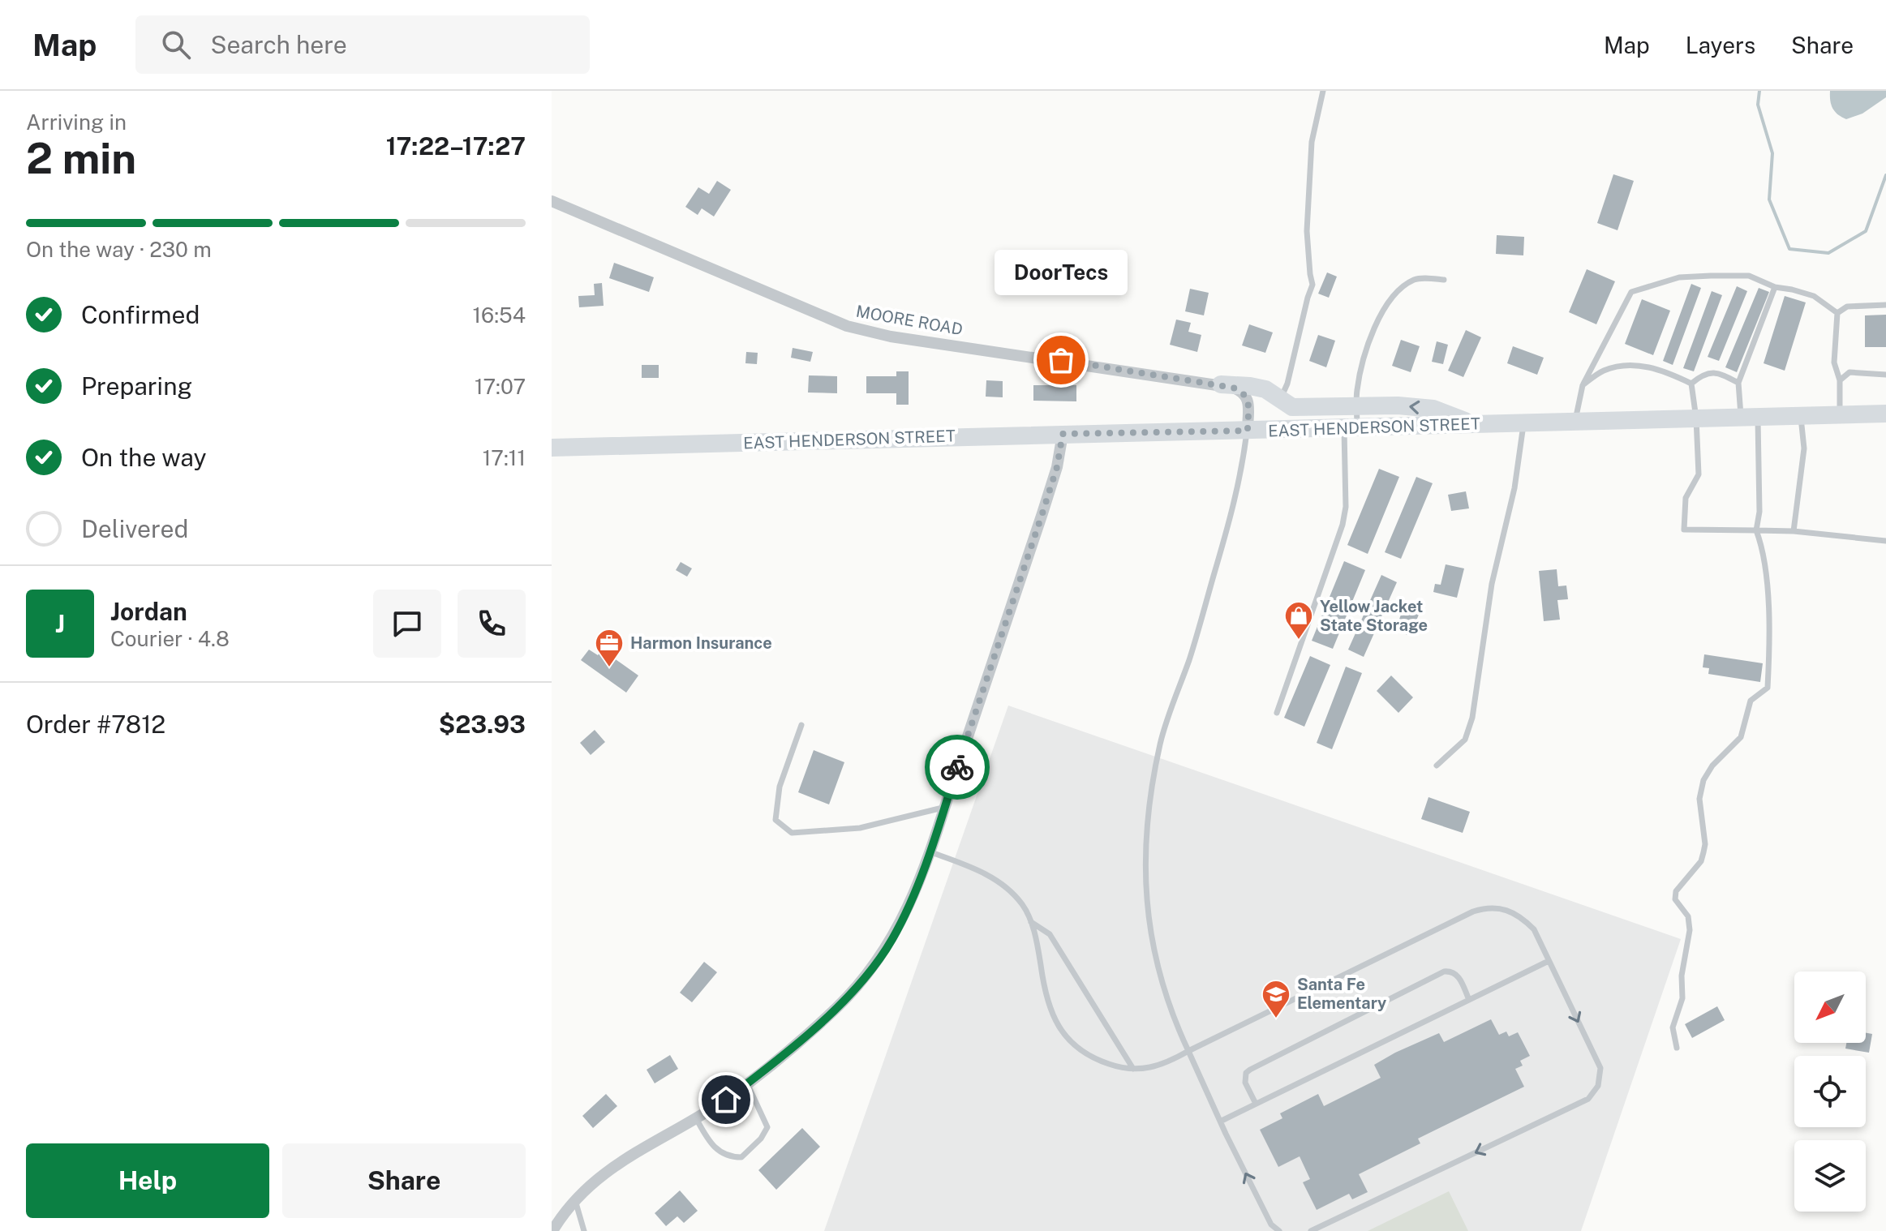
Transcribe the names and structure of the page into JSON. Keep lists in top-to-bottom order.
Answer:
{
  "streets": {
    "main road": ["EAST HENDERSON STREET"],
    "street": ["MOORE ROAD"]
  },
  "crossings": [
    ["MOORE ROAD", "EAST HENDERSON STREET"]
  ],
  "places": {
    "other": ["DoorTecs"],
    "shop": ["Yellow Jacket State Storage"],
    "office": ["Harmon Insurance"],
    "school or university": ["Santa Fe Elementary"]
  },
  "north": "bottom left",
  "page": {
    "header": "Map",
    "search": "Search here",
    "nav": ["Map", "Layers", "Share"],
    "heading": ["2 min", "Arriving in", "17:22–17:27"],
    "panel": [
      "Jordan",
      "Courier · 4.8",
      "Order #7812",
      "$23.93"
    ],
    "bar": "On the way · 230 m",
    "bubble": "DoorTecs",
    "list": [
      ["Confirmed", "16:54"],
      ["Preparing", "17:07"],
      ["On the way", "17:11"],
      "Delivered"
    ],
    "round": "J",
    "buttons": ["Help", "Share"]
  }
}
